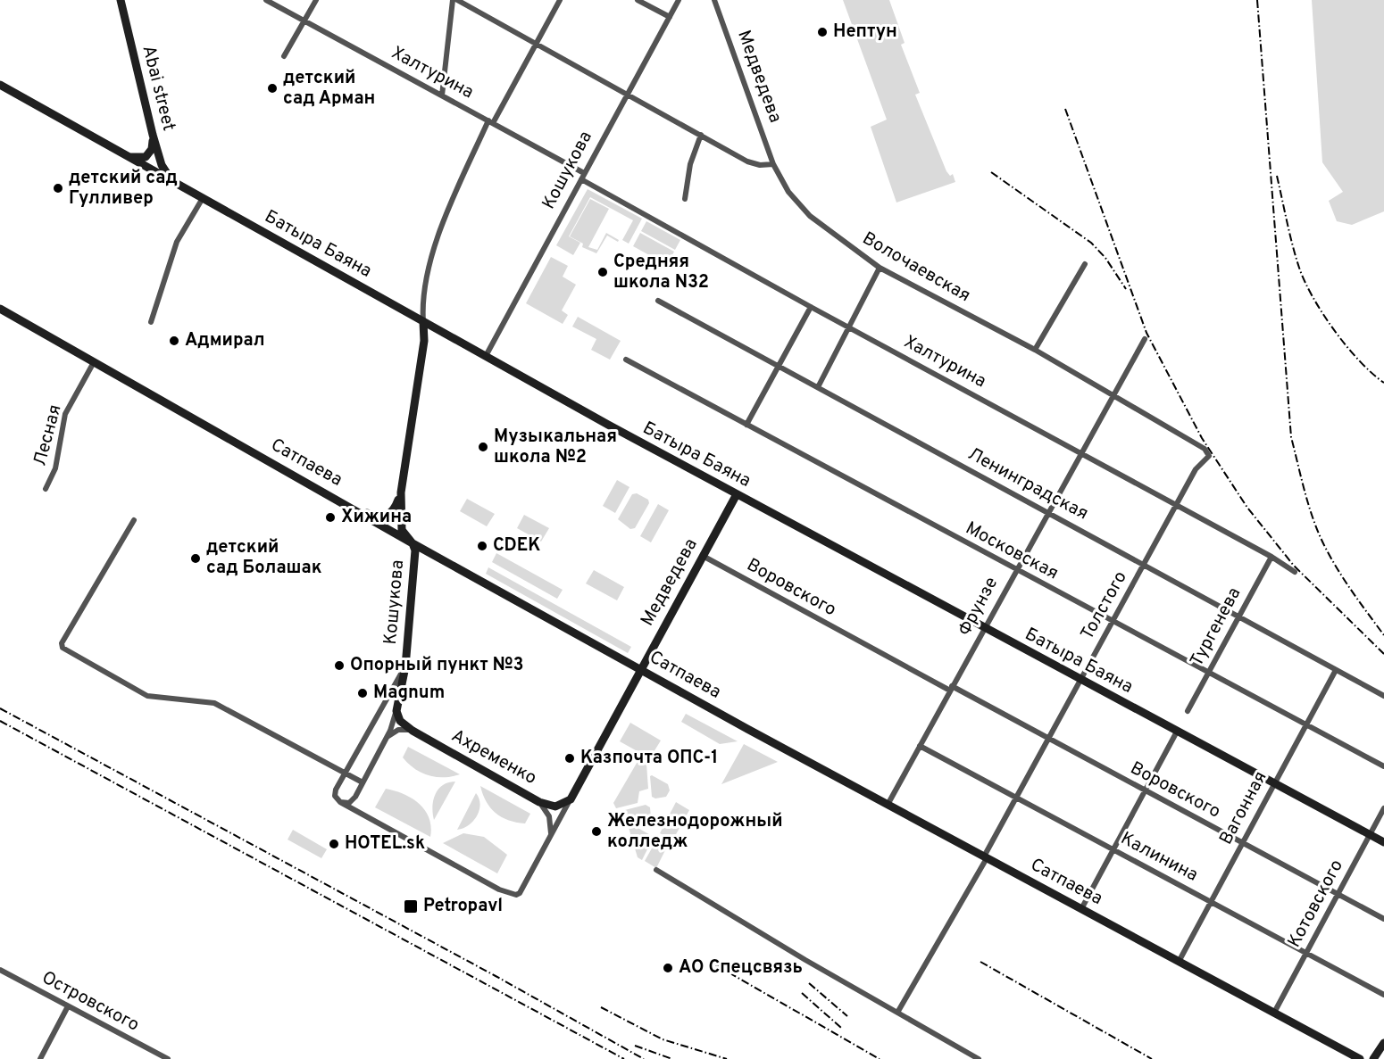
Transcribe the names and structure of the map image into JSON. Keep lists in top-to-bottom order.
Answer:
{
  "streets": {
    "street": [
      "Халтурина",
      "Медведева",
      "Abai street",
      "Кошукова",
      "Батыра Баяна",
      "Волочаевская",
      "Лесная",
      "Сатпаева",
      "Ленинградская",
      "Московская",
      "Воровского",
      "Толстого",
      "Фрунзе",
      "Тургенева",
      "Ахременко",
      "Вагонная",
      "Калинина",
      "Котовского",
      "Островского"
    ]
  },
  "crossings": [
    ["Халтурина", "Кошукова"],
    ["Халтурина", "Толстого"],
    ["Халтурина", "Фрунзе"],
    ["Халтурина", "Тургенева"],
    ["Медведева", "Батыра Баяна"],
    ["Медведева", "Волочаевская"],
    ["Медведева", "Сатпаева"],
    ["Медведева", "Воровского"],
    ["Медведева", "Ахременко"],
    ["Abai street", "Батыра Баяна"],
    ["Кошукова", "Батыра Баяна"],
    ["Кошукова", "Сатпаева"],
    ["Кошукова", "Ахременко"],
    ["Батыра Баяна", "Толстого"],
    ["Батыра Баяна", "Фрунзе"],
    ["Батыра Баяна", "Вагонная"],
    ["Батыра Баяна", "Котовского"],
    ["Волочаевская", "Толстого"],
    ["Волочаевская", "Фрунзе"],
    ["Лесная", "Сатпаева"],
    ["Сатпаева", "Толстого"],
    ["Сатпаева", "Фрунзе"],
    ["Сатпаева", "Вагонная"],
    ["Сатпаева", "Котовского"],
    ["Ленинградская", "Толстого"],
    ["Ленинградская", "Фрунзе"],
    ["Ленинградская", "Тургенева"],
    ["Ленинградская", "Вагонная"],
    ["Московская", "Толстого"],
    ["Московская", "Фрунзе"],
    ["Московская", "Тургенева"],
    ["Московская", "Вагонная"],
    ["Воровского", "Толстого"],
    ["Воровского", "Фрунзе"],
    ["Воровского", "Вагонная"],
    ["Воровского", "Котовского"],
    ["Толстого", "Калинина"],
    ["Фрунзе", "Калинина"],
    ["Вагонная", "Калинина"],
    ["Калинина", "Котовского"]
  ],
  "places": {
    "other": [
      "Нептун",
      "детский сад Арман",
      "детский сад Гулливер",
      "Средняя школа N32",
      "Адмирал",
      "Музыкальная школа №2",
      "Хижина",
      "CDEK",
      "детский сад Болашак",
      "Опорный пункт №3",
      "Magnum",
      "Казпочта ОПС-1",
      "Железнодорожный колледж",
      "HOTEL.sk",
      "АО Спецсвязь"
    ],
    "transit": ["Petropavl"]
  }
}
